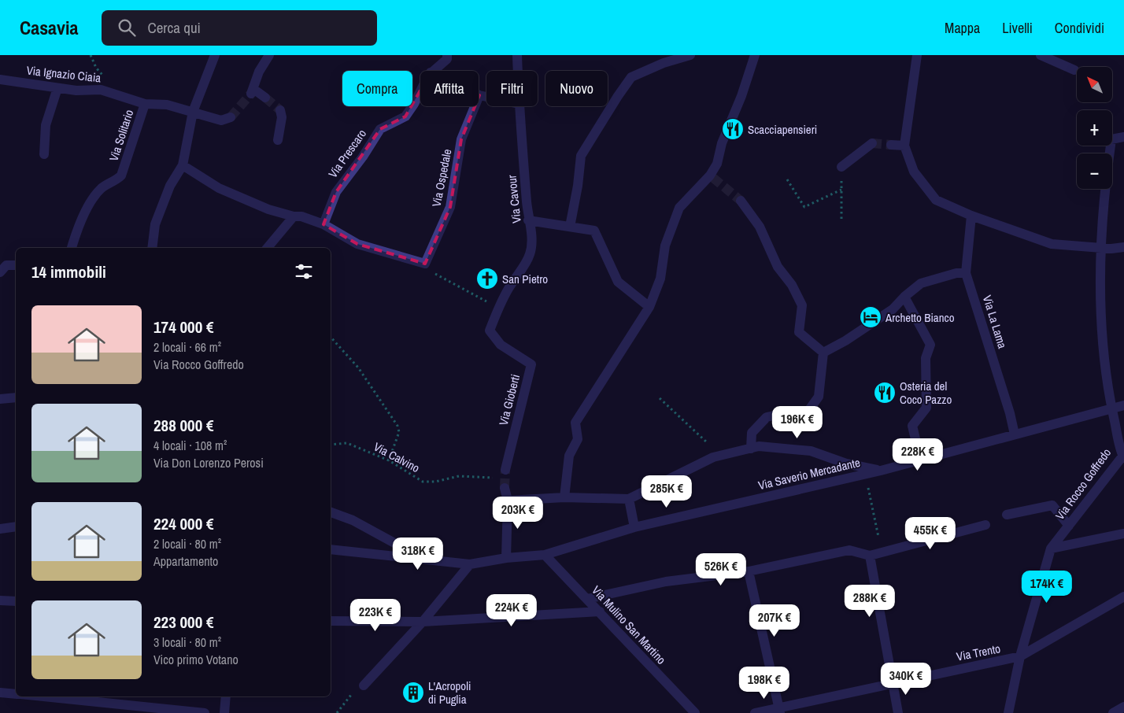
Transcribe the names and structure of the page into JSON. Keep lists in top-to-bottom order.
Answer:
{
  "streets": {
    "street": [
      "Via Ignazio Ciaia",
      "Via Solitario",
      "Via Prescaro",
      "Via Ospedale",
      "Via Cavour",
      "Via La Lama",
      "Via Gioberti",
      "Via Saverio Mercadante",
      "Via Rocco Goffredo",
      "Via Mulino San Martino",
      "Via Trento"
    ],
    "path": ["Via Calvino"]
  },
  "crossings": [
    ["Via Ignazio Ciaia", "Via Solitario"],
    ["Via Cavour", "Via Gioberti"],
    ["Via La Lama", "Via Saverio Mercadante"],
    ["Via Saverio Mercadante", "Via Rocco Goffredo"],
    ["Via Saverio Mercadante", "Via Mulino San Martino"],
    ["Via Rocco Goffredo", "Via Trento"]
  ],
  "places": {
    "restaurant": ["Scacciapensieri", "Osteria del Coco Pazzo"],
    "church": ["San Pietro"],
    "hotel": ["Archetto Bianco"],
    "building": ["L'Acropoli di Puglia"]
  },
  "north": "top left",
  "page": {
    "header": "Casavia",
    "search": "Cerca qui",
    "nav": ["Mappa", "Livelli", "Condividi"],
    "map_buttons": ["+", "−"],
    "chip": [
      "Compra",
      "Affitta",
      "Filtri",
      "Nuovo"
    ],
    "heading": "14 immobili",
    "list": [
      {
        "name": "174 000 €",
        "note": "2 locali · 66 m² · Via Rocco Goffredo"
      },
      {
        "name": "288 000 €",
        "note": "4 locali · 108 m² · Via Don Lorenzo Perosi"
      },
      {
        "name": "224 000 €",
        "note": "2 locali · 80 m² · Appartamento"
      },
      {
        "name": "223 000 €",
        "note": "3 locali · 80 m² · Vico primo Votano"
      }
    ],
    "price": [
      "196K €",
      "228K €",
      "285K €",
      "203K €",
      "455K €",
      "318K €",
      "526K €",
      "174K €",
      "288K €",
      "224K €",
      "223K €",
      "207K €",
      "340K €",
      "198K €"
    ]
  }
}
